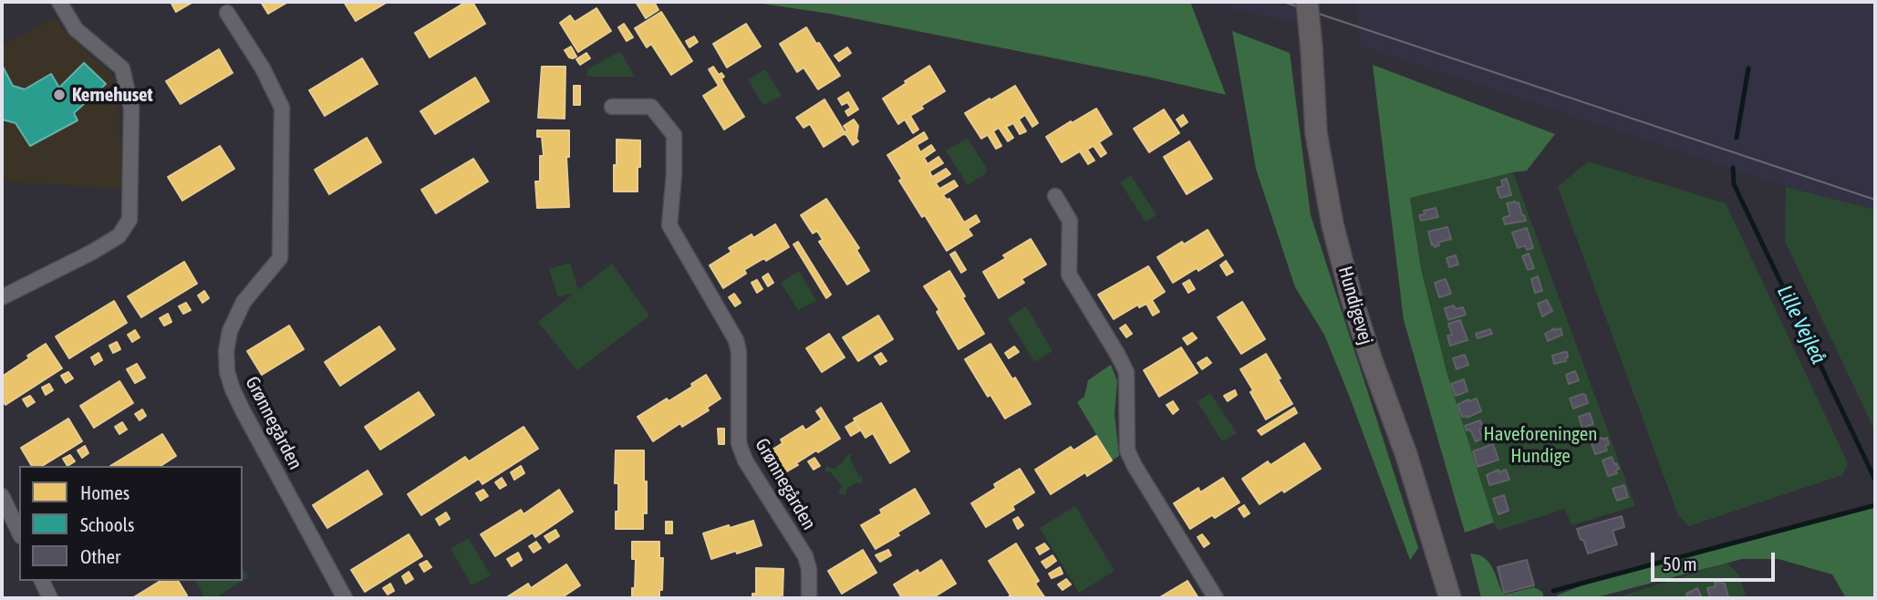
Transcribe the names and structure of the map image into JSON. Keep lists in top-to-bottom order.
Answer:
{
  "streets": {
    "street": ["Hundigevej", "Grønnegården"]
  },
  "water": ["Lille Vejleå"],
  "parks": ["Haveforeningen Hundige"],
  "places": ["Kernehuset"],
  "legend": ["Homes", "Schools", "Other"],
  "scale_bar": "50 m"
}
